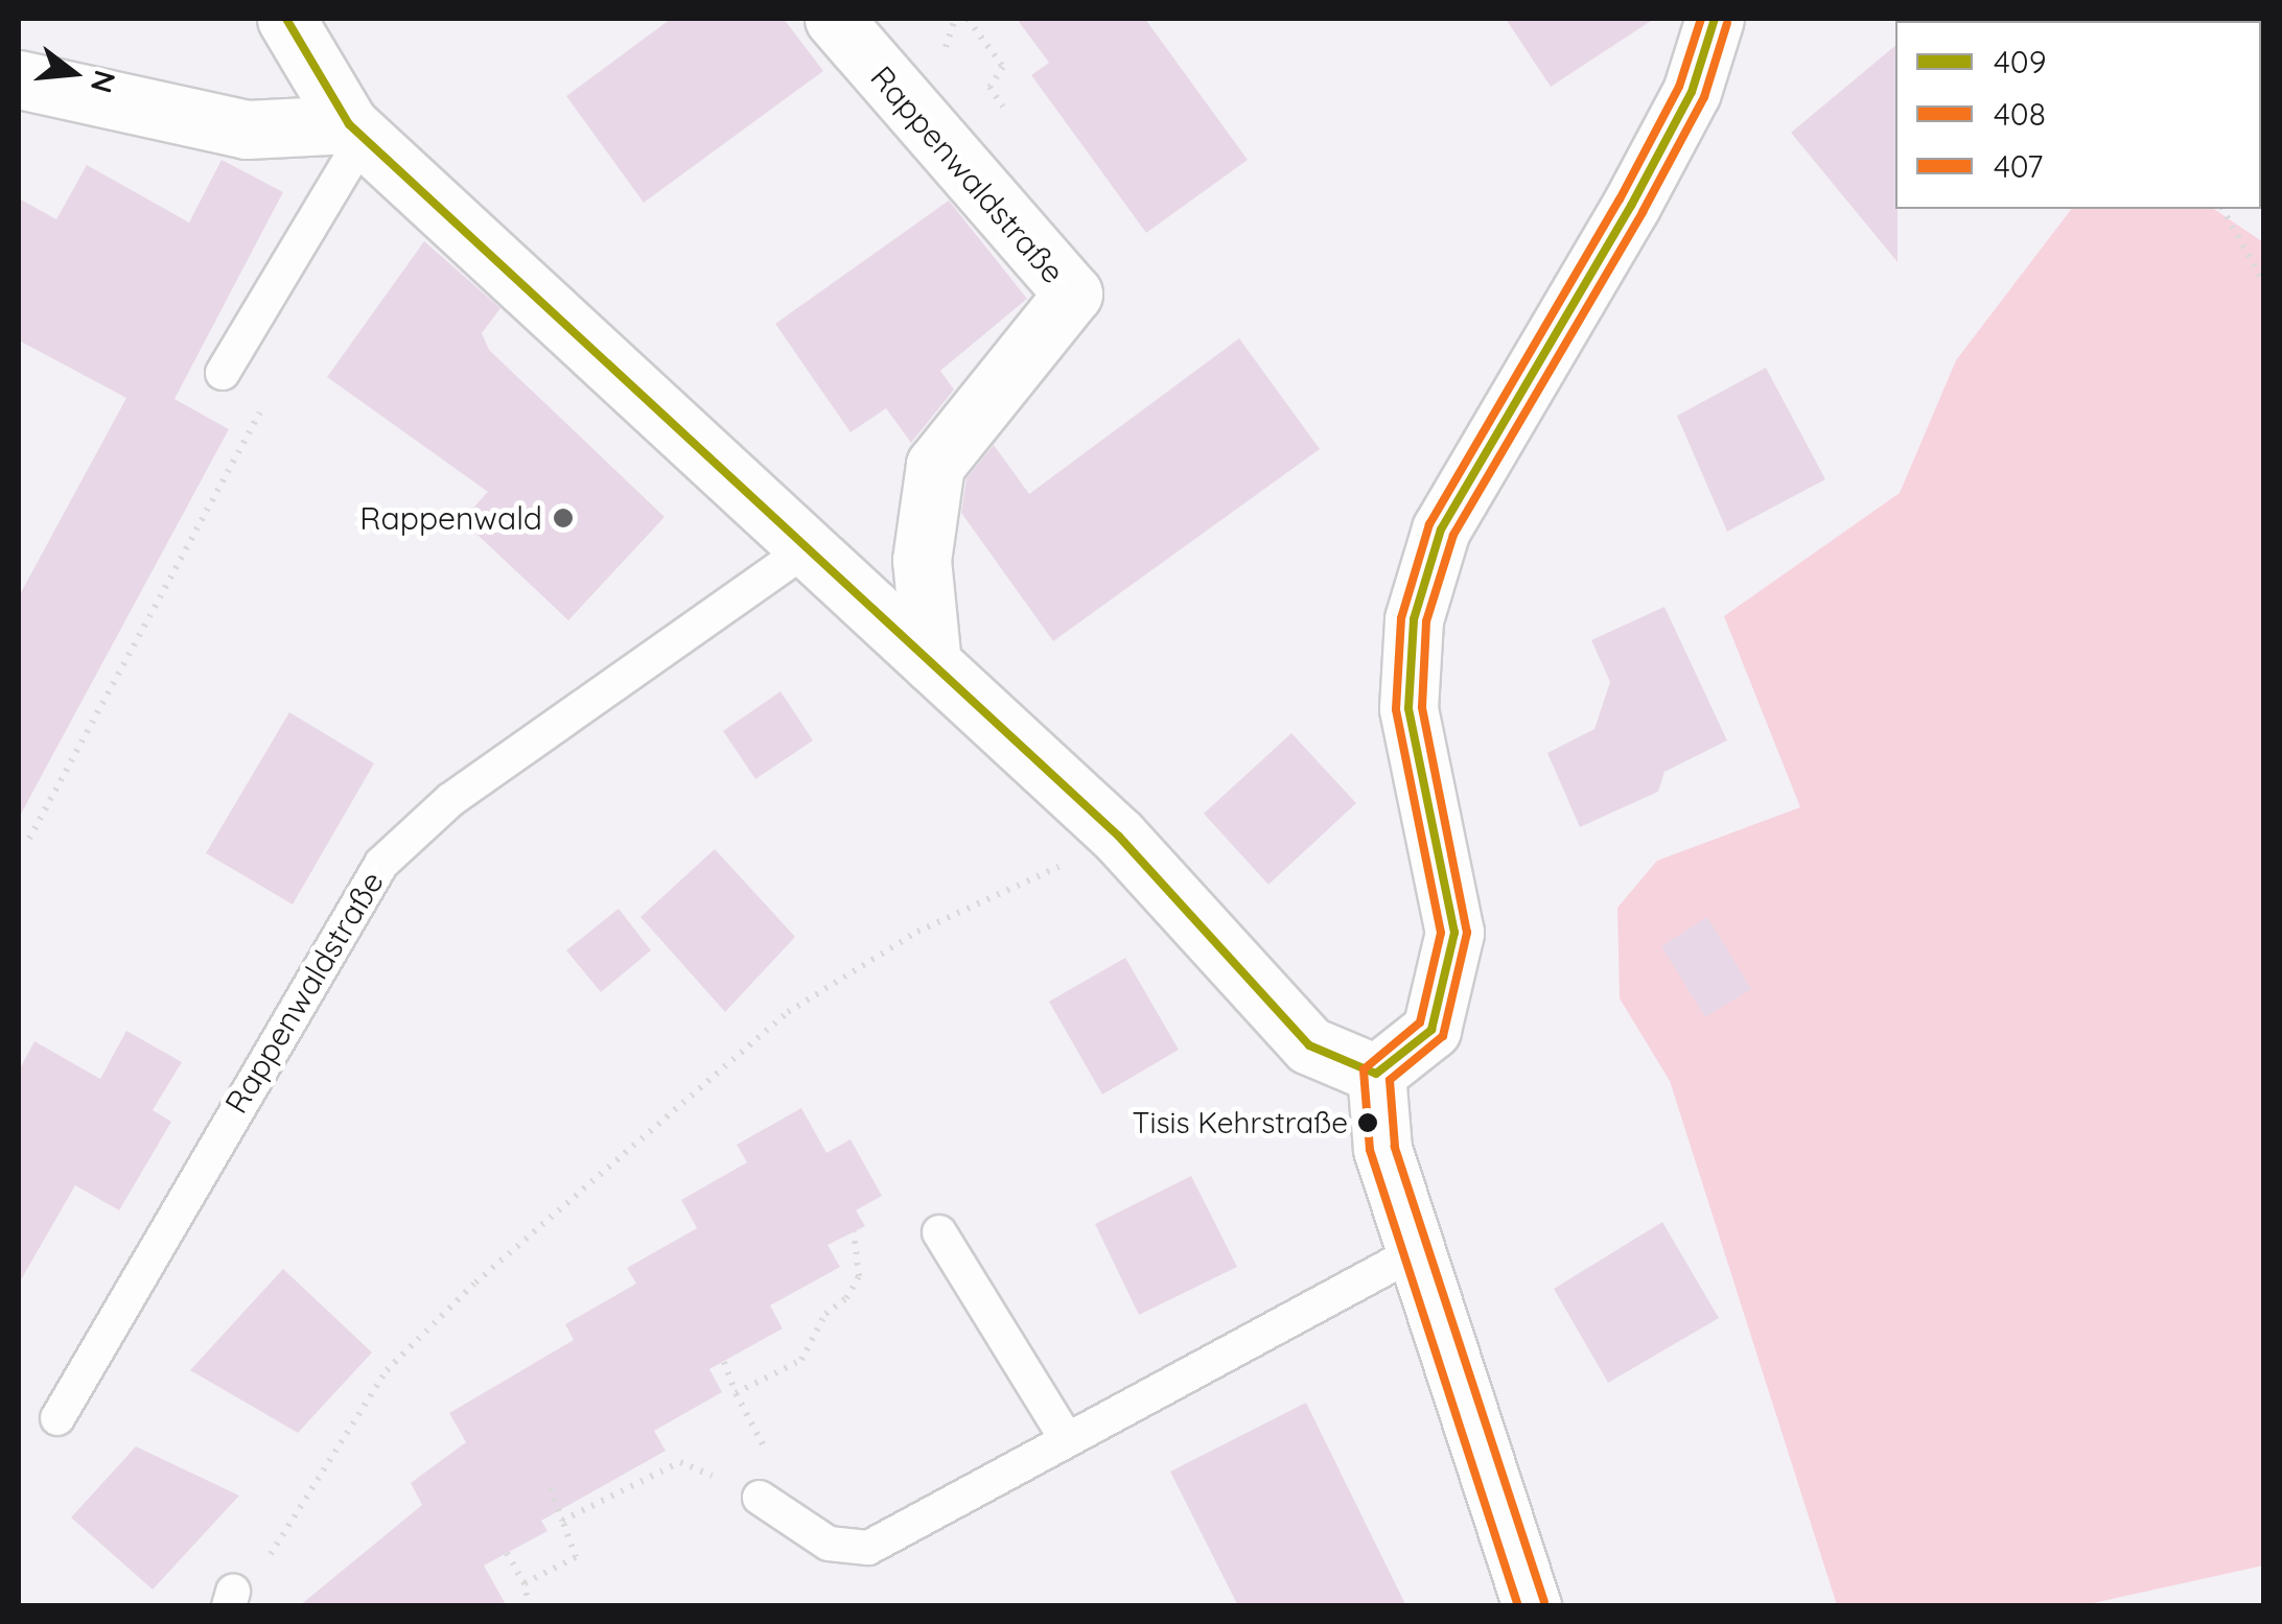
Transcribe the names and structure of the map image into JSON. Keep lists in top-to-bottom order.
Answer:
{
  "streets": {
    "street": ["Rappenwaldstraße"]
  },
  "places": ["Rappenwald", "Tisis Kehrstraße"],
  "lines": ["transit line 409", "transit line 407", "transit line 408"],
  "legend": ["409", "408", "407"],
  "north": "right"
}
